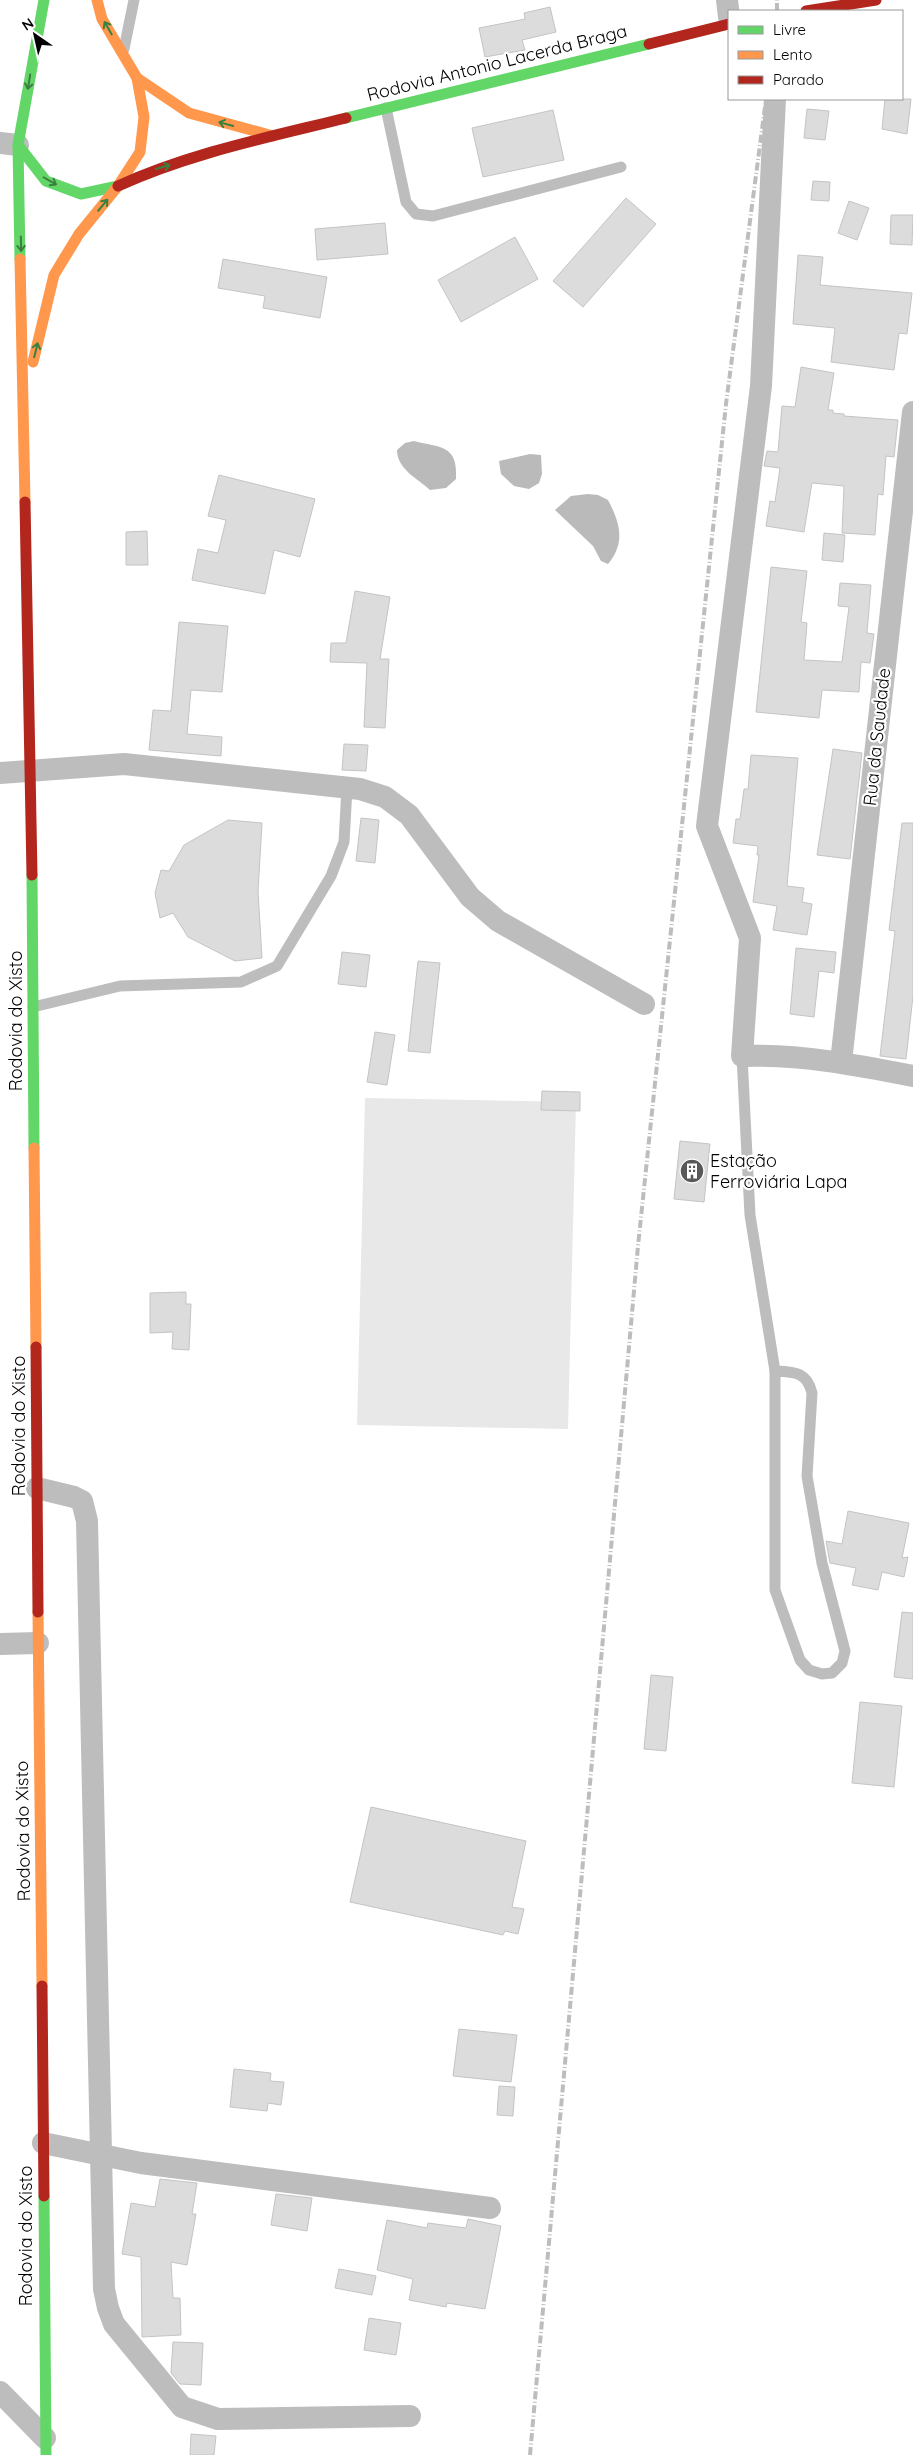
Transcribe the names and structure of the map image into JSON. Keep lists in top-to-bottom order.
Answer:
{
  "streets": {
    "main road": ["Rodovia Antonio Lacerda Braga", "Rodovia do Xisto"],
    "street": ["Rua da Saudade"]
  },
  "crossings": [
    ["Rodovia Antonio Lacerda Braga", "Rodovia do Xisto"]
  ],
  "places": {
    "building": ["Estação Ferroviária Lapa"]
  },
  "legend": ["Livre", "Lento", "Parado"],
  "north": "top left"
}
